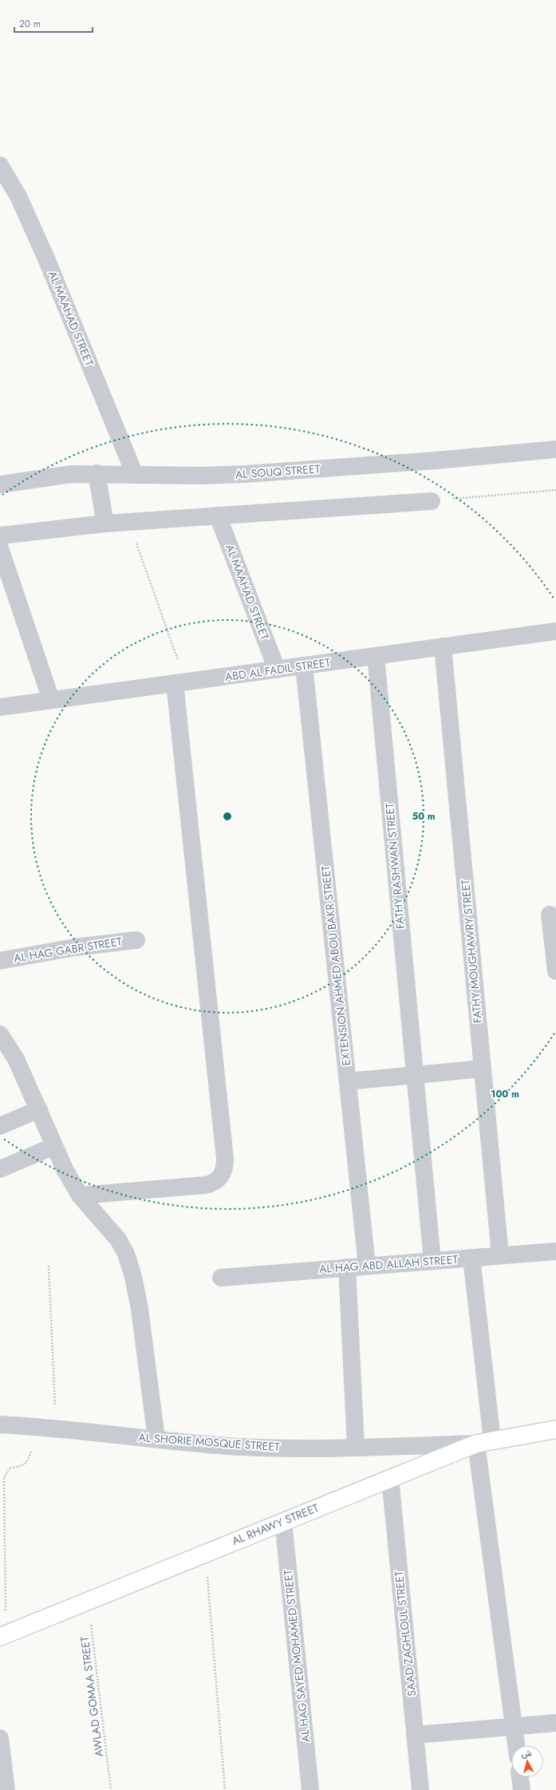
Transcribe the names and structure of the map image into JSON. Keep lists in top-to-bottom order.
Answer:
{
  "streets": {
    "street": [
      "AL MAAHAD STREET",
      "AL SOUQ STREET",
      "ABD AL FADIL STREET",
      "FATHY RASHWAN STREET",
      "AL HAG GABR STREET",
      "FATHY MOUGHAWRY STREET",
      "EXTENSION AHMED ABOU BAKR STREET",
      "AL HAG ABD ALLAH STREET",
      "AL SHORIE MOSQUE STREET",
      "AL RHAWY STREET",
      "SAAD ZAGHLOUL STREET",
      "AL HAG SAYED MOHAMED STREET"
    ],
    "path": ["AWLAD GOMAA STREET"]
  },
  "crossings": [
    ["AL MAAHAD STREET", "AL SOUQ STREET"],
    ["AL MAAHAD STREET", "ABD AL FADIL STREET"],
    ["ABD AL FADIL STREET", "FATHY RASHWAN STREET"],
    ["ABD AL FADIL STREET", "FATHY MOUGHAWRY STREET"],
    ["ABD AL FADIL STREET", "EXTENSION AHMED ABOU BAKR STREET"],
    ["FATHY RASHWAN STREET", "AL HAG ABD ALLAH STREET"],
    ["FATHY MOUGHAWRY STREET", "AL HAG ABD ALLAH STREET"],
    ["EXTENSION AHMED ABOU BAKR STREET", "AL HAG ABD ALLAH STREET"],
    ["AL SHORIE MOSQUE STREET", "AL RHAWY STREET"],
    ["AL RHAWY STREET", "SAAD ZAGHLOUL STREET"],
    ["AL RHAWY STREET", "AL HAG SAYED MOHAMED STREET"],
    ["AL RHAWY STREET", "AWLAD GOMAA STREET"]
  ],
  "scale_bar": "20 m",
  "north": "top",
  "rings": ["50 m", "100 m"]
}
